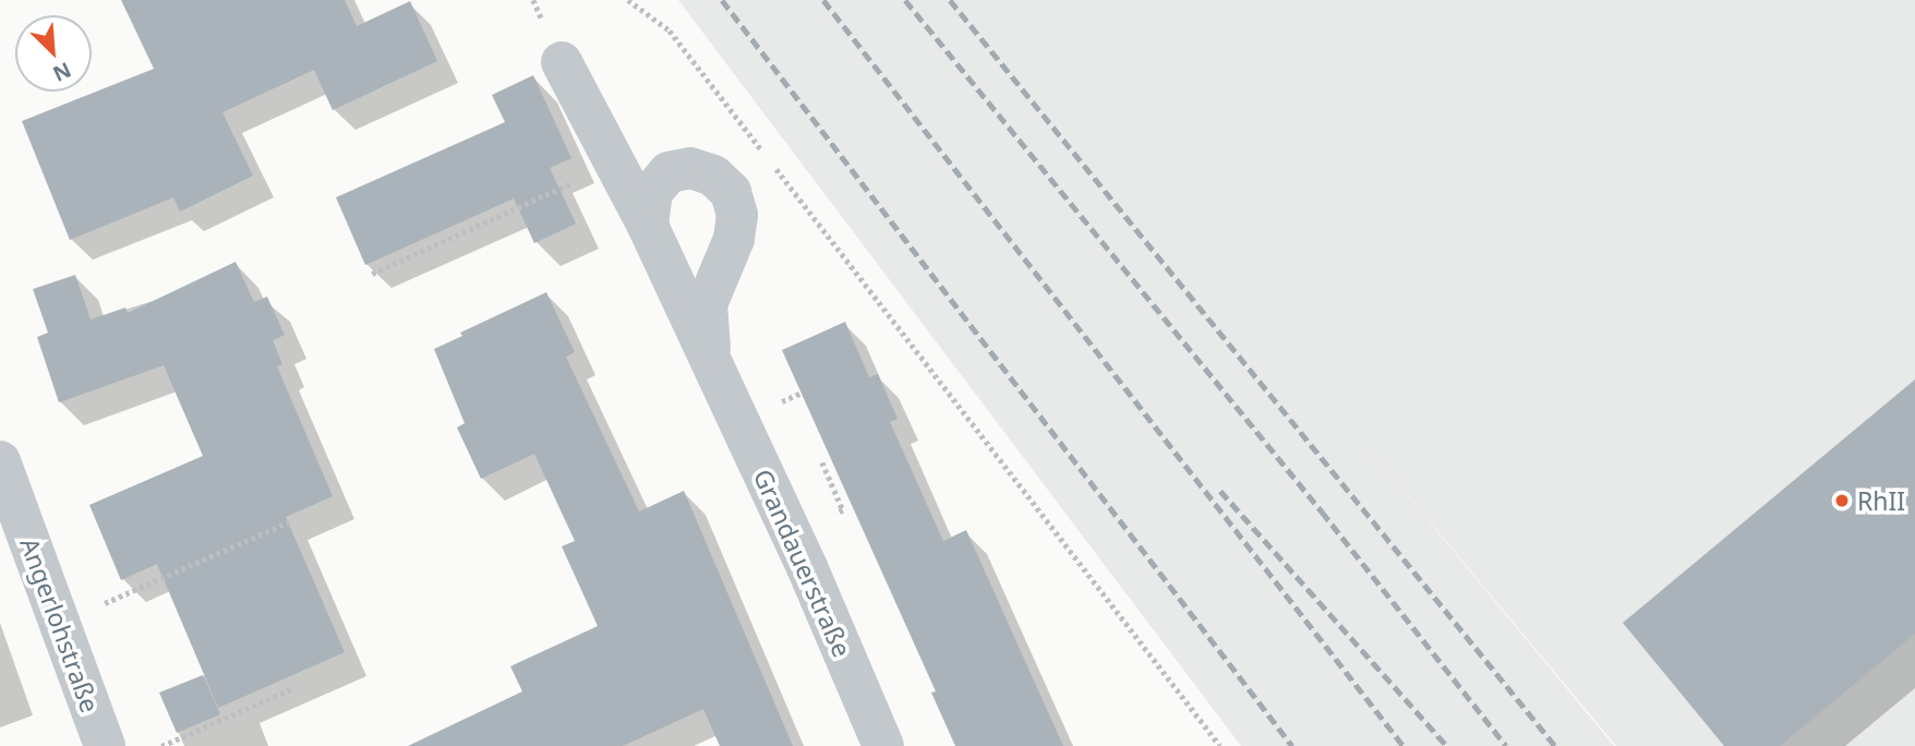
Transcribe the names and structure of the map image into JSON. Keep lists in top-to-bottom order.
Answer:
{
  "streets": {
    "street": ["Grandauerstraße", "Angerlohstraße"]
  },
  "places": ["RhII"],
  "north": "bottom right"
}
